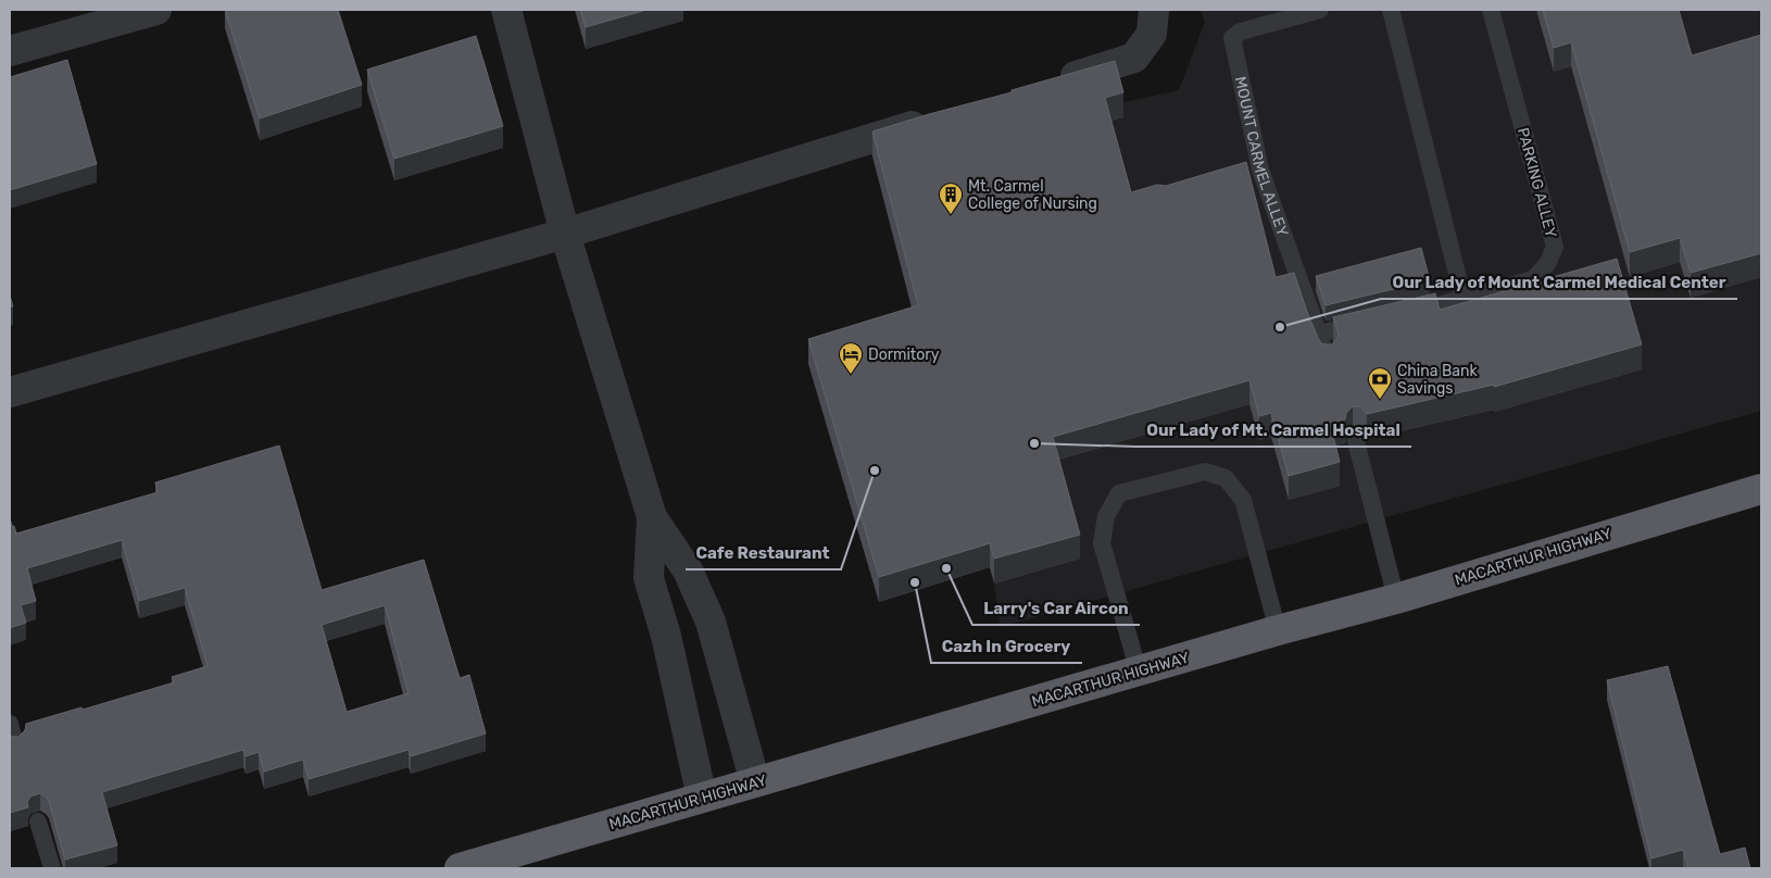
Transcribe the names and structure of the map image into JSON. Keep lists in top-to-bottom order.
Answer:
{
  "streets": {
    "highway": ["MACARTHUR HIGHWAY"],
    "lane": ["MOUNT CARMEL ALLEY", "PARKING ALLEY"]
  },
  "places": {
    "building": ["Mt. Carmel College of Nursing"],
    "other": [
      "Our Lady of Mount Carmel Medical Center",
      "Our Lady of Mt. Carmel Hospital",
      "Cafe Restaurant",
      "Larry's Car Aircon",
      "Cazh In Grocery"
    ],
    "hotel": ["Dormitory"],
    "bank": ["China Bank Savings"]
  }
}
